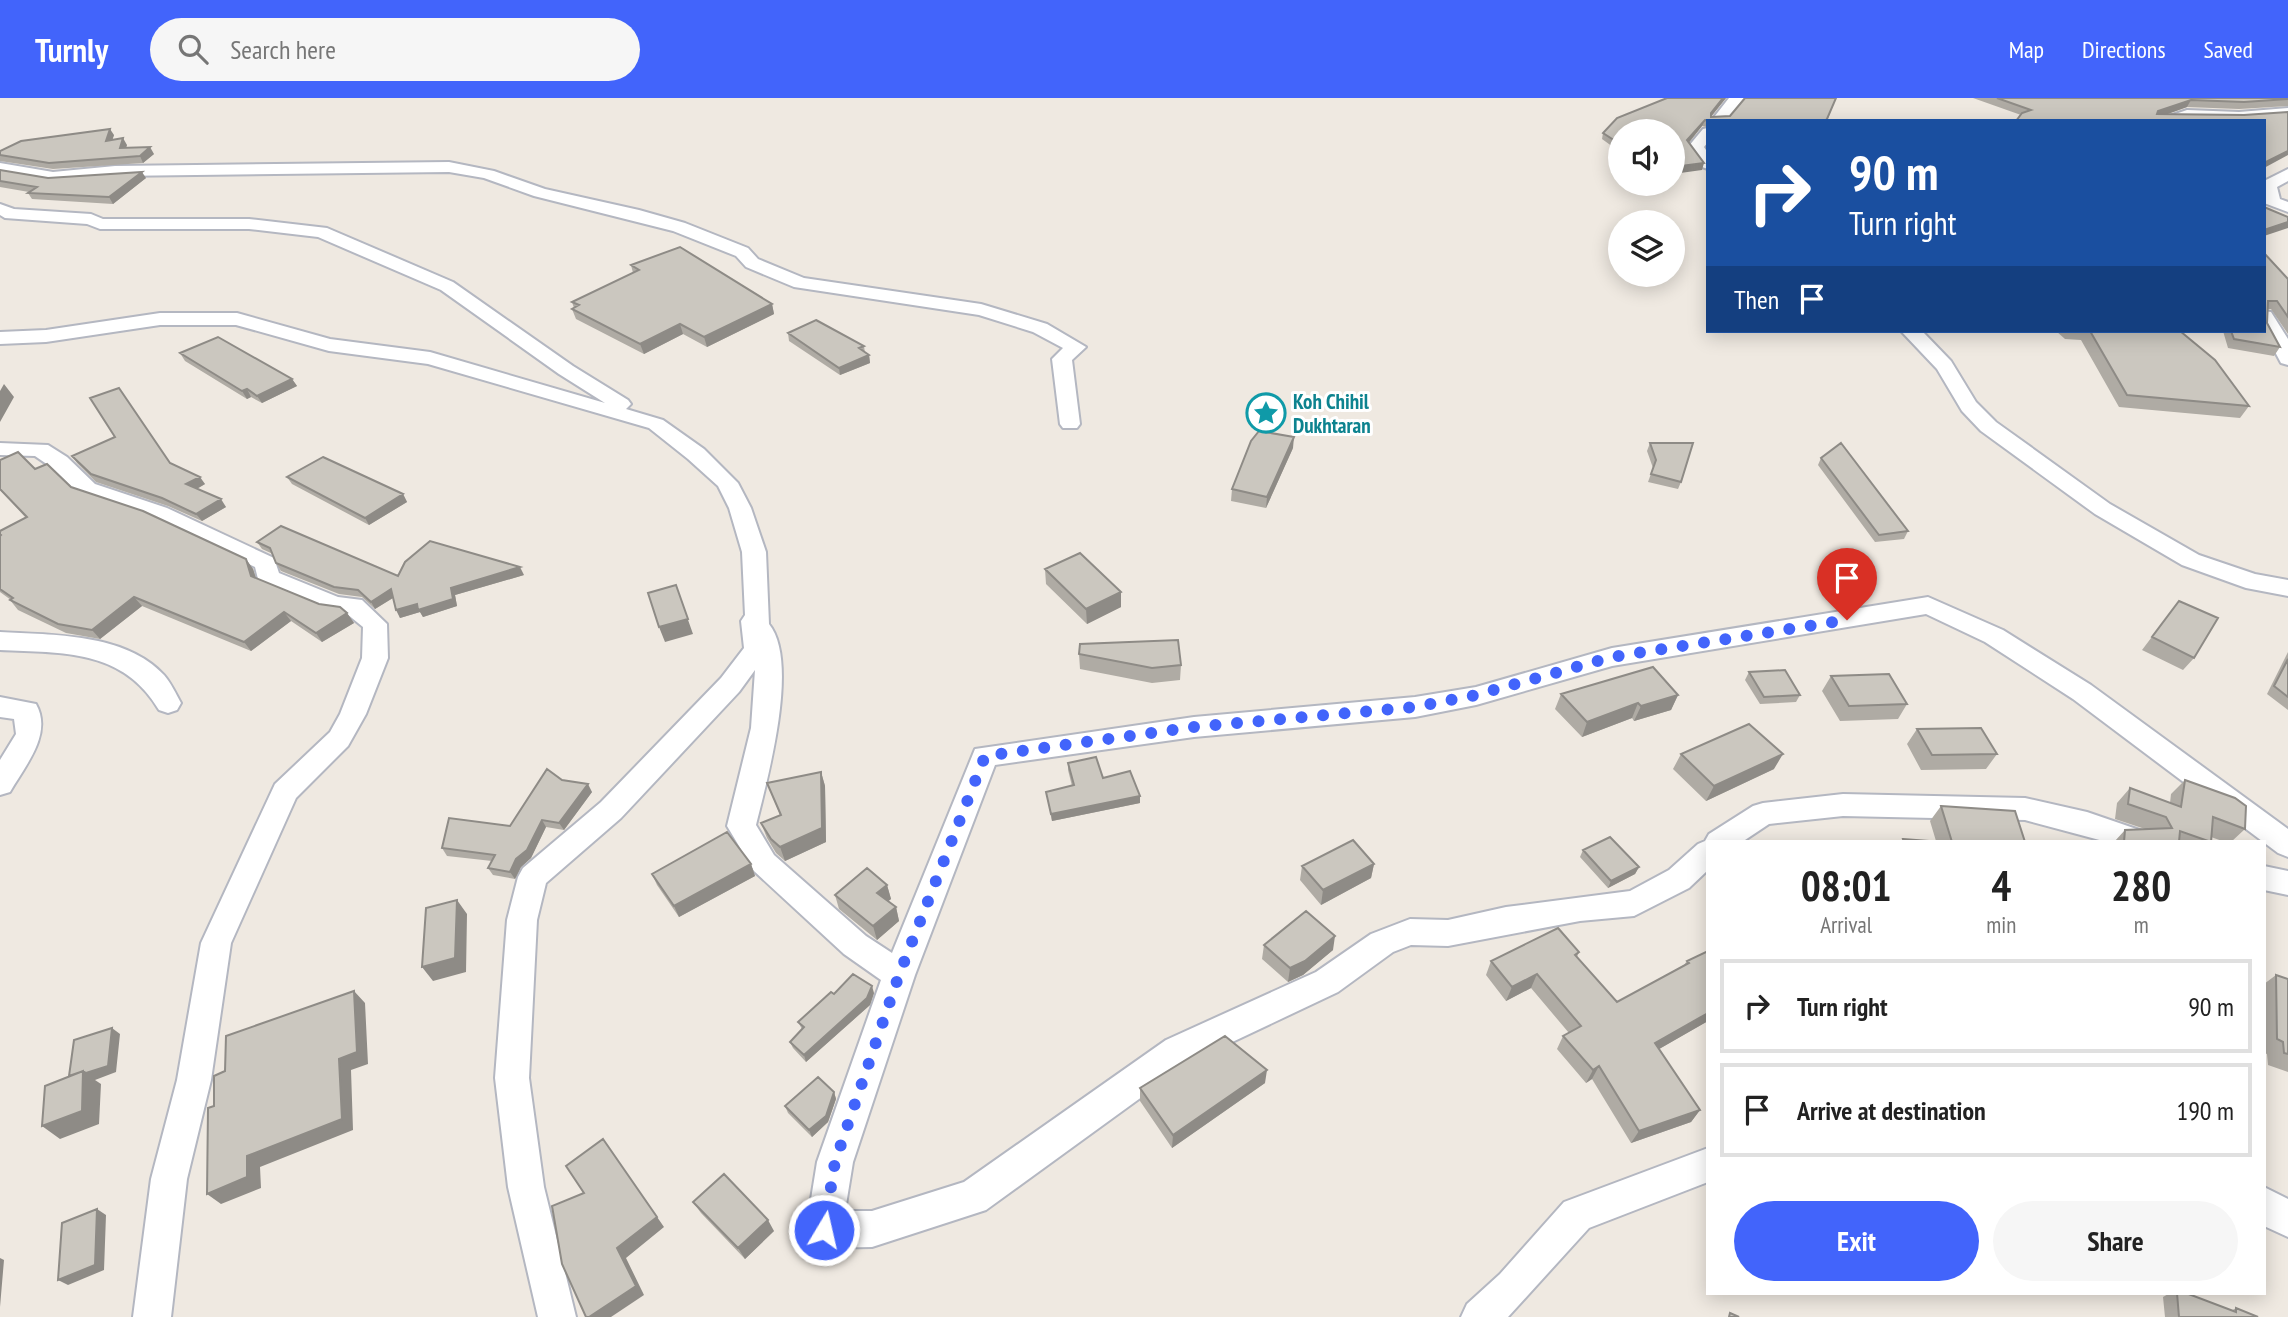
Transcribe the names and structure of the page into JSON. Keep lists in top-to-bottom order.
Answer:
{
  "places": {
    "place": ["Koh Chihil Dukhtaran"]
  },
  "page": {
    "header": "Turnly",
    "search": "Search here",
    "nav": ["Map", "Directions", "Saved"],
    "turn": ["90 m", "Turn right"],
    "then": "Then",
    "eta": [
      "08:01",
      "Arrival",
      "4",
      "min",
      "280",
      "m"
    ],
    "list": [
      {
        "name": "Turn right",
        "value": "90 m"
      },
      {
        "name": "Arrive at destination",
        "value": "190 m"
      }
    ],
    "buttons": ["Exit", "Share"]
  }
}
